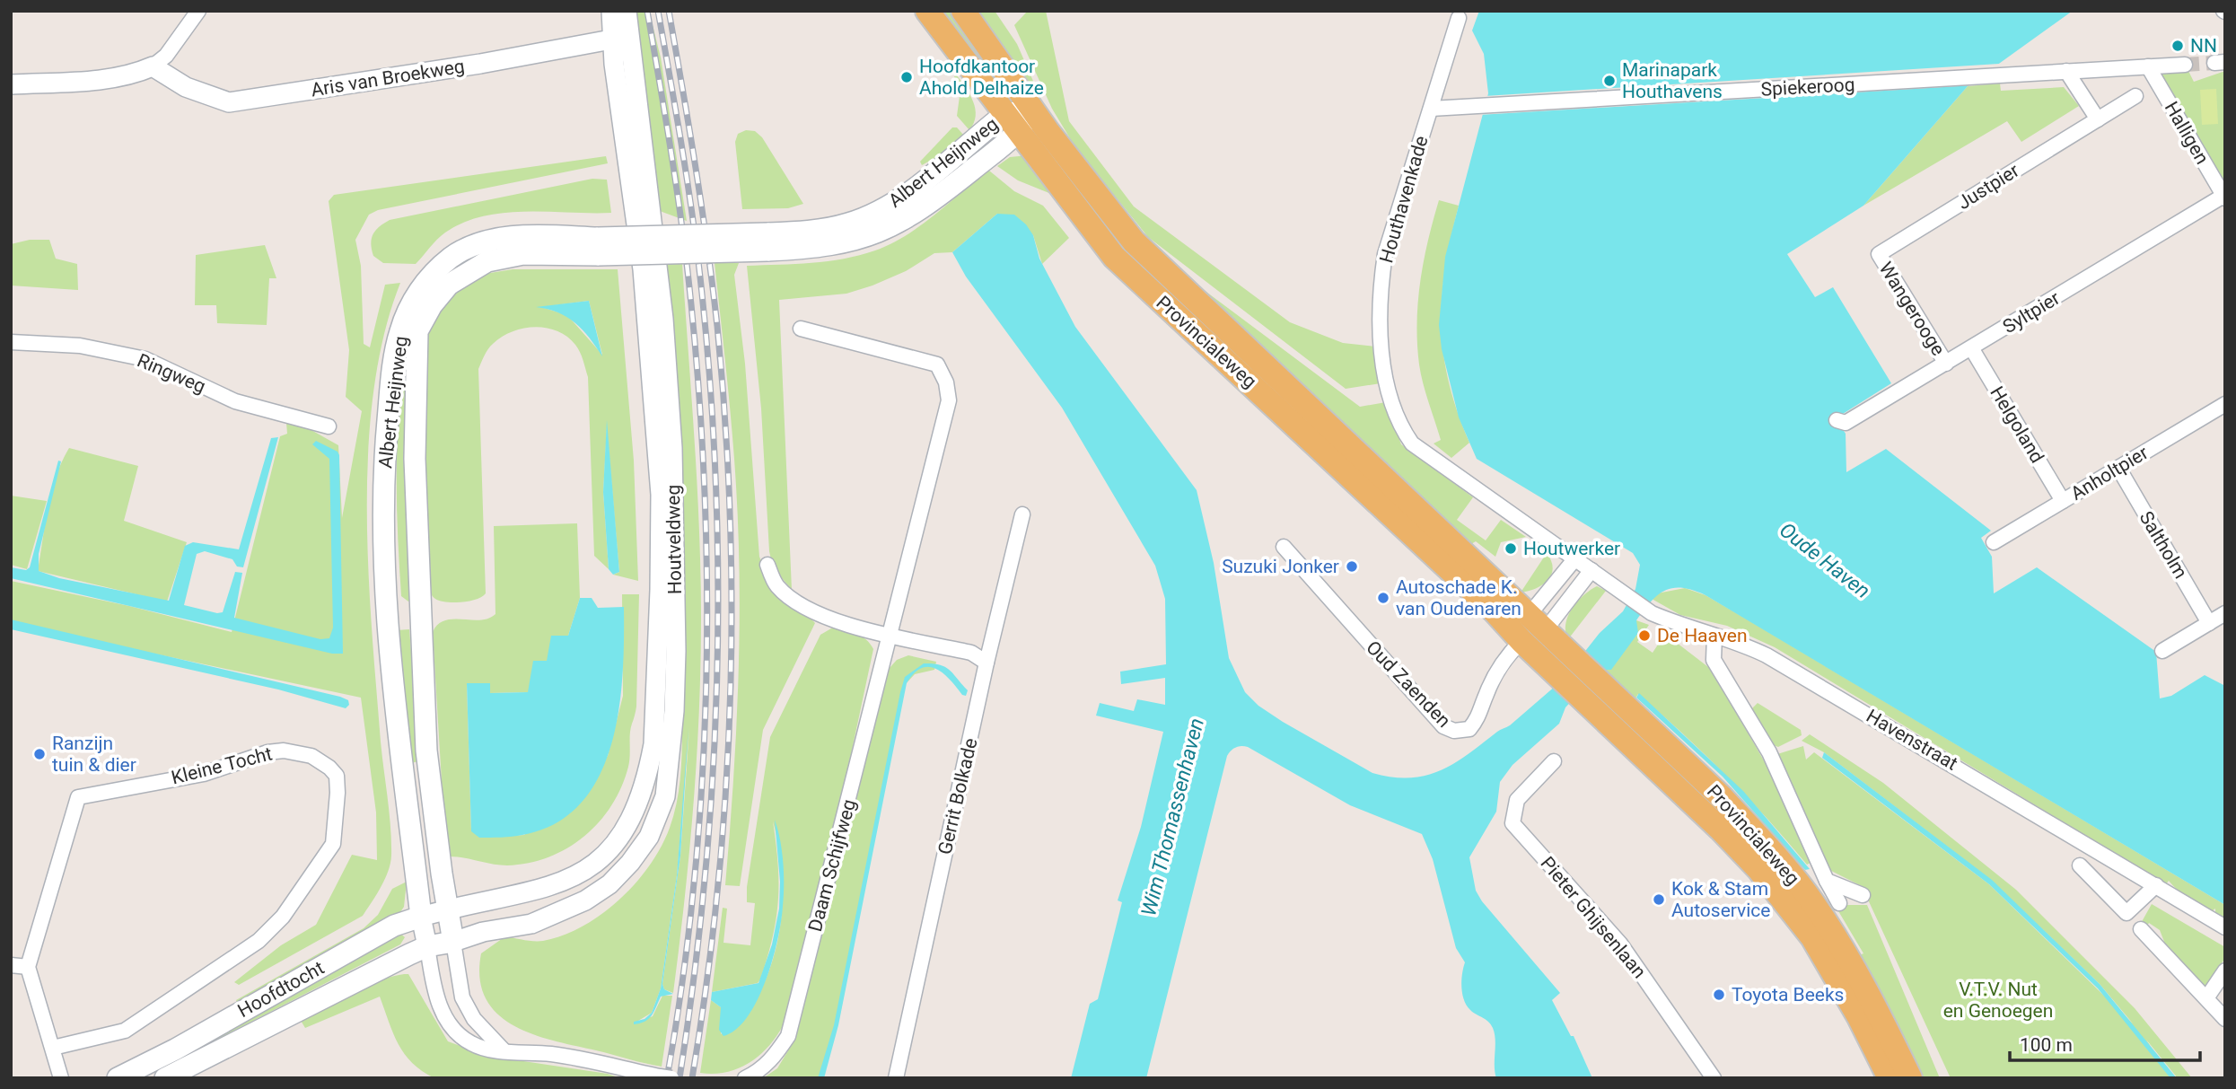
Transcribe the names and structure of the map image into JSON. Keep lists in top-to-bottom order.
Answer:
{
  "streets": {
    "main road": ["Albert Heijnweg", "Provincialeweg", "Hoofdtocht"],
    "street": [
      "Aris van Broekweg",
      "Spiekeroog",
      "Halligen",
      "Justpier",
      "Houthavenkade",
      "Wangerooge",
      "Syltpier",
      "Ringweg",
      "Helgoland",
      "Anholtpier",
      "Houtveldweg",
      "Saltholm",
      "Oud Zaenden",
      "Havenstraat",
      "Kleine Tocht",
      "Gerrit Bolkade",
      "Daam Schijfweg",
      "Pieter Ghijsenlaan"
    ]
  },
  "crossings": [
    ["Aris van Broekweg", "Houtveldweg"],
    ["Spiekeroog", "Halligen"],
    ["Spiekeroog", "Houthavenkade"],
    ["Halligen", "Syltpier"],
    ["Albert Heijnweg", "Provincialeweg"],
    ["Albert Heijnweg", "Houtveldweg"],
    ["Albert Heijnweg", "Hoofdtocht"],
    ["Justpier", "Wangerooge"],
    ["Houthavenkade", "Havenstraat"],
    ["Wangerooge", "Syltpier"],
    ["Syltpier", "Helgoland"],
    ["Provincialeweg", "Oud Zaenden"],
    ["Helgoland", "Anholtpier"],
    ["Anholtpier", "Saltholm"],
    ["Houtveldweg", "Hoofdtocht"]
  ],
  "water": ["Oude Haven", "Wim Thomassenhaven"],
  "parks": ["V.T.V. Nut en Genoegen"],
  "places": [
    "NN",
    "Hoofdkantoor Ahold Delhaize",
    "Marinapark Houthavens",
    "Houtwerker",
    "Suzuki Jonker",
    "Autoschade K. van Oudenaren",
    "De Haaven",
    "Ranzijn tuin & dier",
    "Kok & Stam Autoservice",
    "Toyota Beeks"
  ],
  "scale_bar": "100 m"
}
